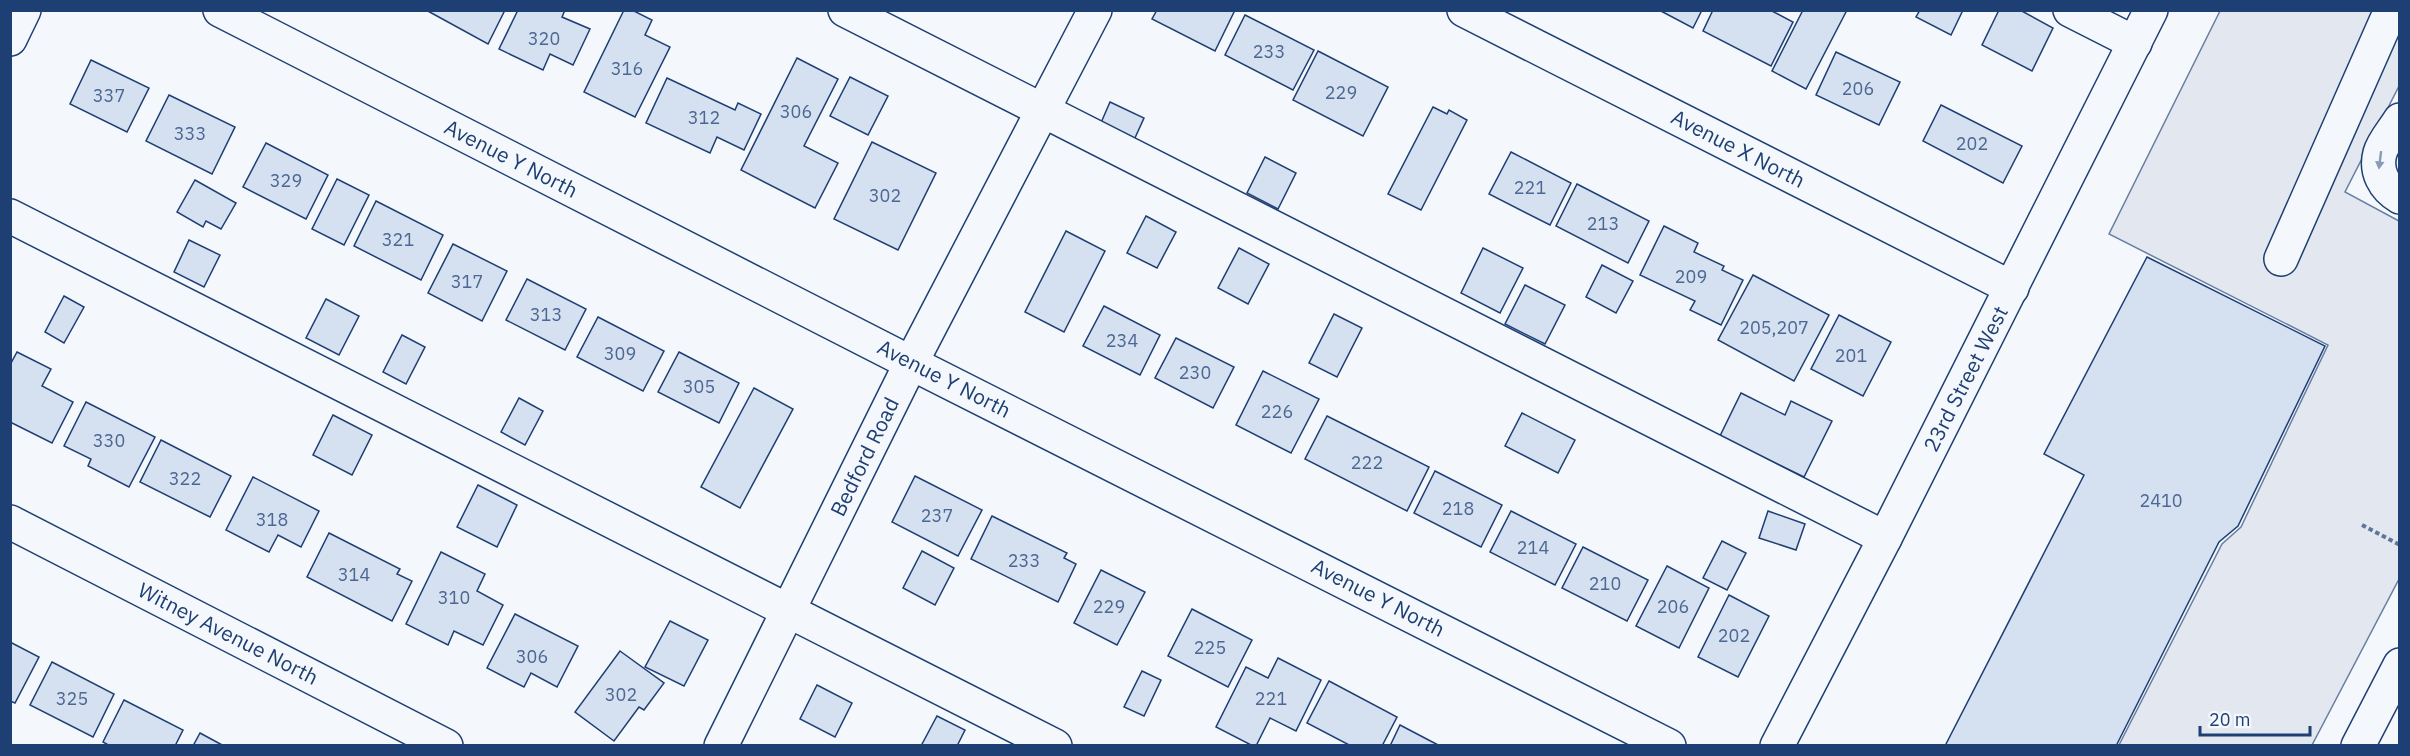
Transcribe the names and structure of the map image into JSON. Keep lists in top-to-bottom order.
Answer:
{
  "streets": {
    "street": [
      "Avenue X North",
      "Avenue Y North",
      "23rd Street West",
      "Bedford Road",
      "Witney Avenue North"
    ]
  },
  "crossings": [
    ["Avenue X North", "23rd Street West"],
    ["Avenue Y North", "Bedford Road"]
  ],
  "house_numbers": [
    "320",
    "233",
    "316",
    "206",
    "229",
    "337",
    "306",
    "312",
    "333",
    "202",
    "329",
    "221",
    "302",
    "213",
    "321",
    "209",
    "317",
    "313",
    "205,207",
    "234",
    "309",
    "201",
    "230",
    "305",
    "226",
    "330",
    "222",
    "322",
    "2410",
    "218",
    "237",
    "318",
    "214",
    "233",
    "314",
    "210",
    "310",
    "229",
    "206",
    "202",
    "225",
    "306",
    "302",
    "325",
    "221"
  ],
  "scale_bar": "20 m"
}
